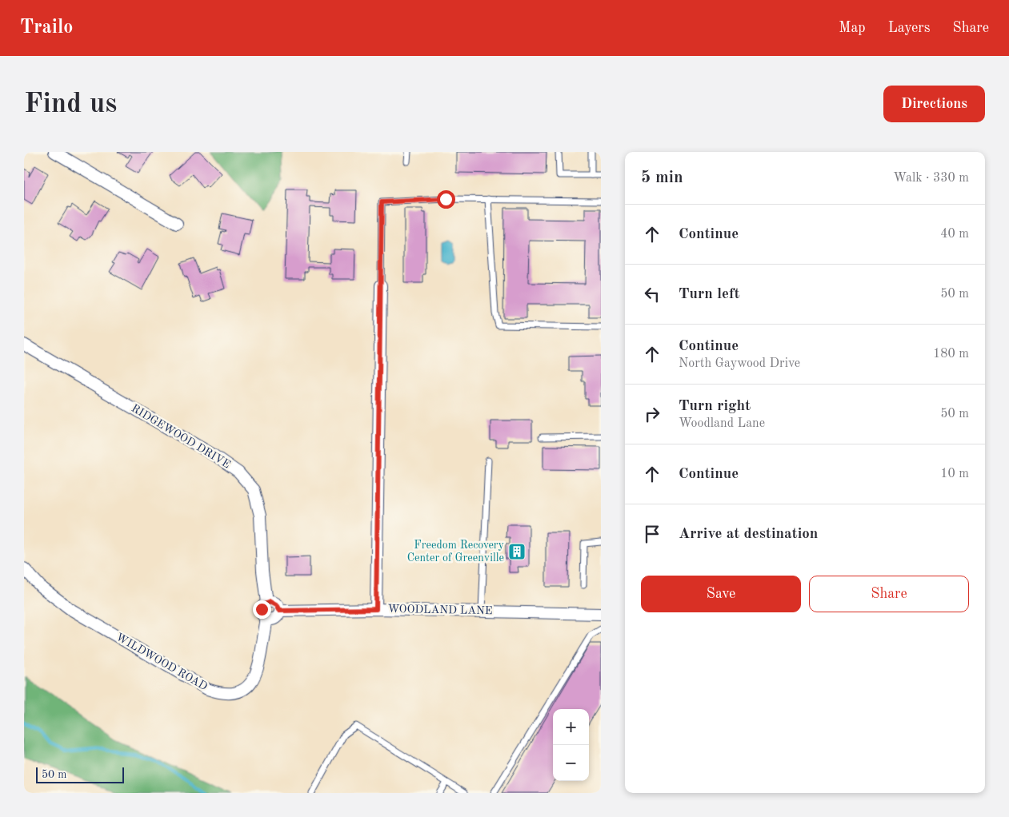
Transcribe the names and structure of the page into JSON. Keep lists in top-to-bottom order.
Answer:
{
  "streets": {
    "street": ["RIDGEWOOD DRIVE", "WOODLAND LANE", "WILDWOOD ROAD"]
  },
  "crossings": [
    ["RIDGEWOOD DRIVE", "WOODLAND LANE"],
    ["RIDGEWOOD DRIVE", "WILDWOOD ROAD"],
    ["WOODLAND LANE", "WILDWOOD ROAD"]
  ],
  "places": {
    "building": ["Freedom Recovery Center of Greenville"]
  },
  "scale_bar": "50 m",
  "page": {
    "header": "Trailo",
    "nav": ["Map", "Layers", "Share"],
    "buttons": [
      "Directions",
      ["Save", "Share"]
    ],
    "title": "Find us",
    "heading": ["5 min", "Walk · 330 m"],
    "list": [
      ["Continue", "40 m"],
      ["Turn left", "50 m"],
      ["Continue", "North Gaywood Drive", "180 m"],
      ["Turn right", "Woodland Lane", "50 m"],
      ["Continue", "10 m"],
      "Arrive at destination"
    ],
    "map_buttons": ["+", "−"],
    "scale": "50 m"
  }
}
